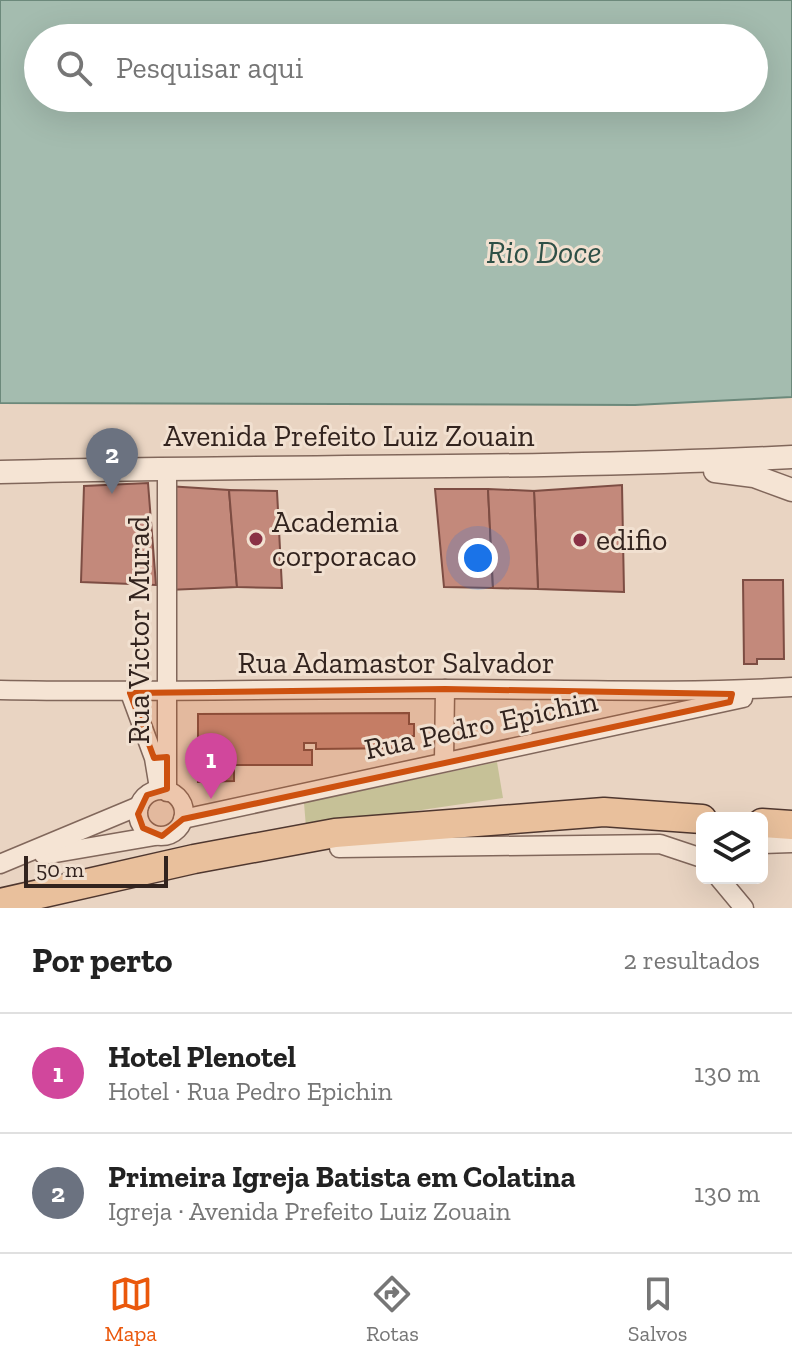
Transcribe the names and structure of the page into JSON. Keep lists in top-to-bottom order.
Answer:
{
  "streets": {
    "street": [
      "Avenida Prefeito Luiz Zouain",
      "Rua Victor Murad",
      "Rua Adamastor Salvador",
      "Rua Pedro Epichin"
    ]
  },
  "crossings": [
    ["Avenida Prefeito Luiz Zouain", "Rua Victor Murad"],
    ["Rua Victor Murad", "Rua Adamastor Salvador"],
    ["Rua Victor Murad", "Rua Pedro Epichin"],
    ["Rua Adamastor Salvador", "Rua Pedro Epichin"]
  ],
  "water": ["Rio Doce"],
  "places": ["Academia corporacao", "edifio"],
  "scale_bar": "50 m",
  "page": {
    "search": "Pesquisar aqui",
    "pins": ["2", "1"],
    "scale": "50 m",
    "heading": ["Por perto", "2 resultados"],
    "list": [
      {
        "mark": "1",
        "name": "Hotel Plenotel",
        "note": "Hotel · Rua Pedro Epichin",
        "value": "130 m"
      },
      {
        "mark": "2",
        "name": "Primeira Igreja Batista em Colatina",
        "note": "Igreja · Avenida Prefeito Luiz Zouain",
        "value": "130 m"
      }
    ],
    "nav": ["Mapa", "Rotas", "Salvos"]
  }
}
